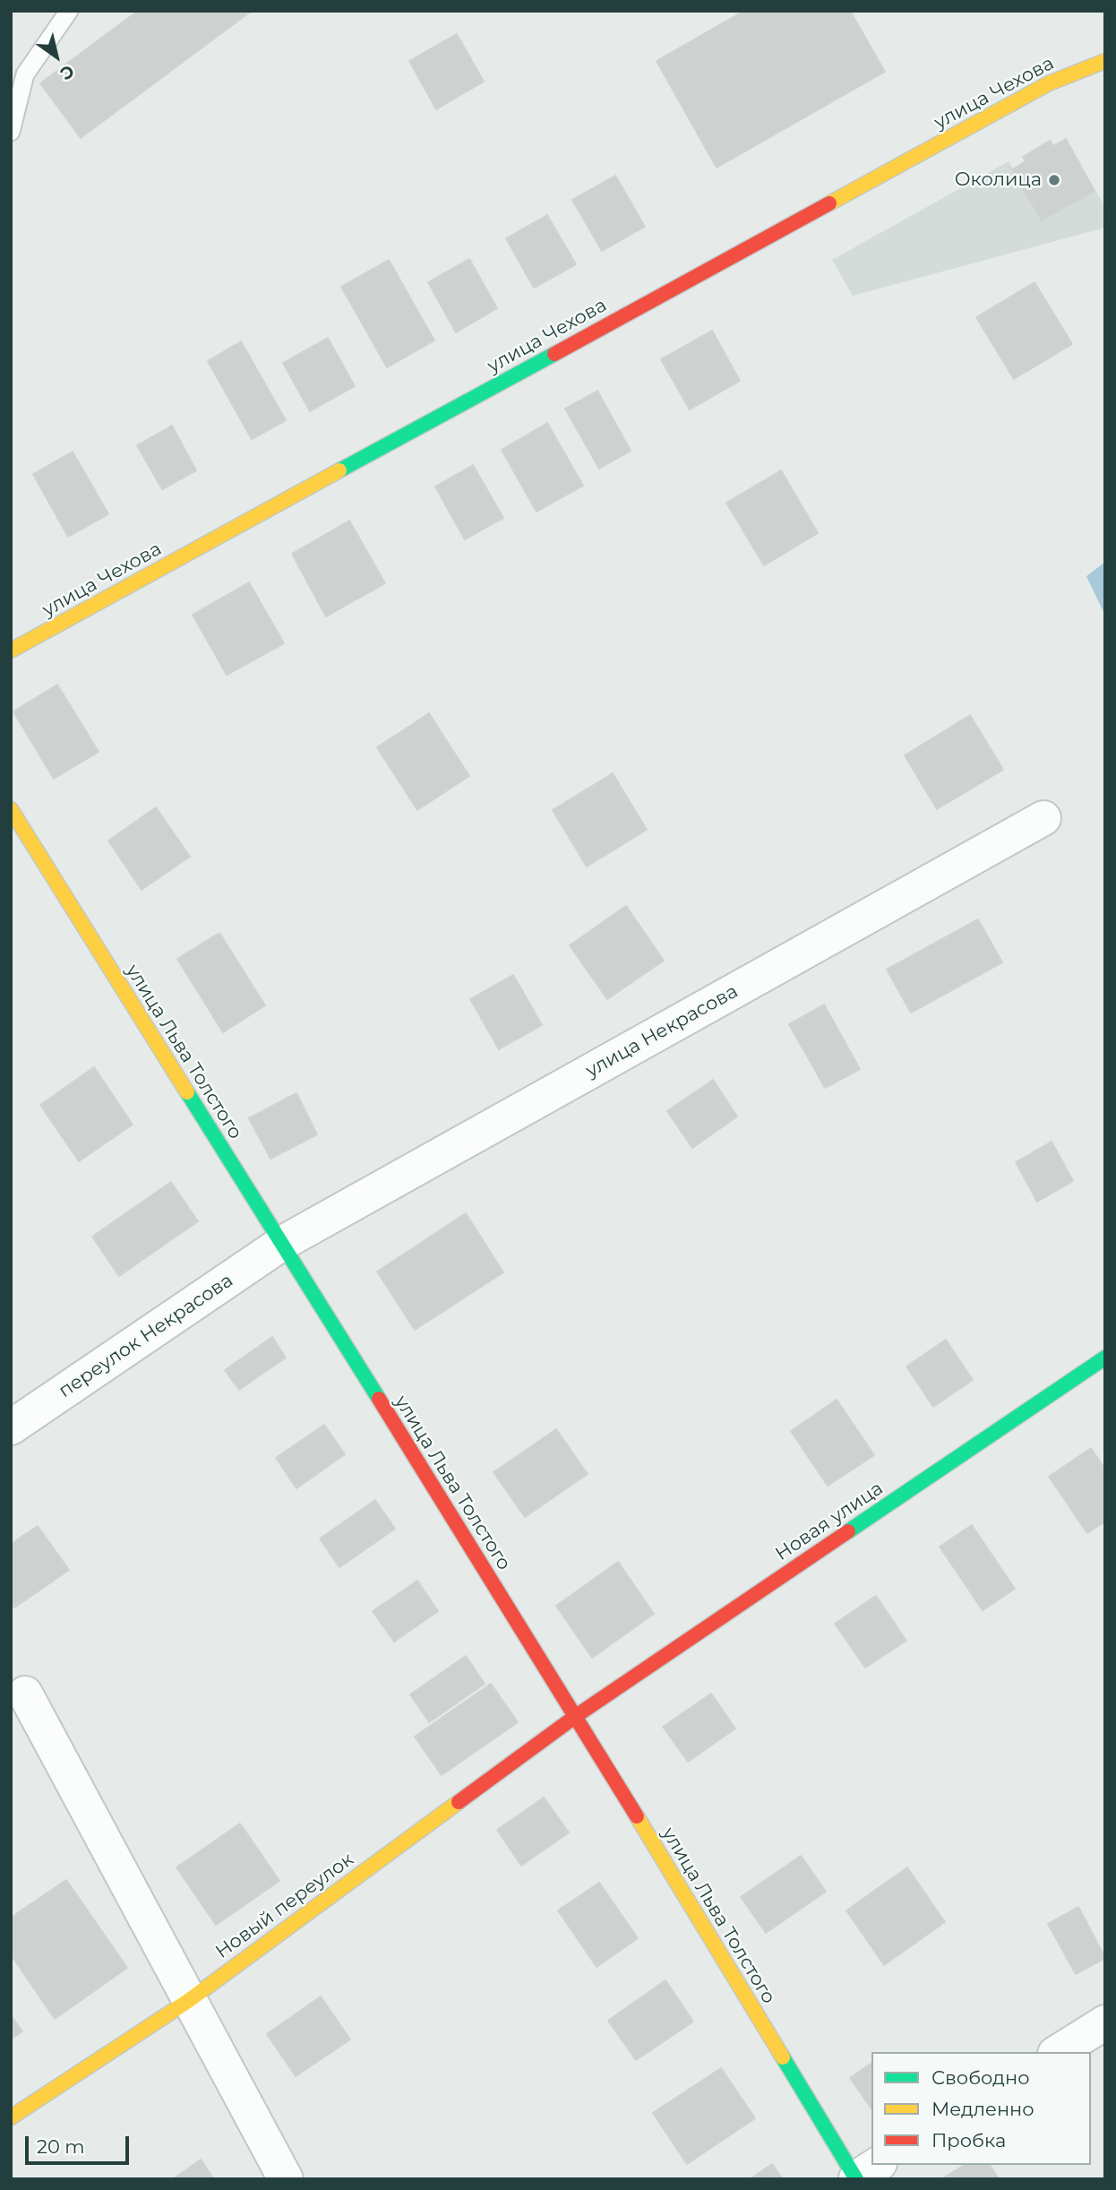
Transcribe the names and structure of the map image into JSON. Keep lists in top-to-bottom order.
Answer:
{
  "streets": {
    "street": [
      "улица Чехова",
      "улица Некрасова",
      "улица Льва Толстого",
      "переулок Некрасова",
      "Новая улица",
      "Новый переулок"
    ]
  },
  "crossings": [
    ["улица Некрасова", "улица Льва Толстого"],
    ["улица Некрасова", "переулок Некрасова"],
    ["улица Льва Толстого", "переулок Некрасова"],
    ["улица Льва Толстого", "Новая улица"],
    ["улица Льва Толстого", "Новый переулок"],
    ["Новая улица", "Новый переулок"]
  ],
  "places": ["Околица"],
  "legend": ["Свободно", "Медленно", "Пробка"],
  "scale_bar": "20 m",
  "north": "bottom right"
}
